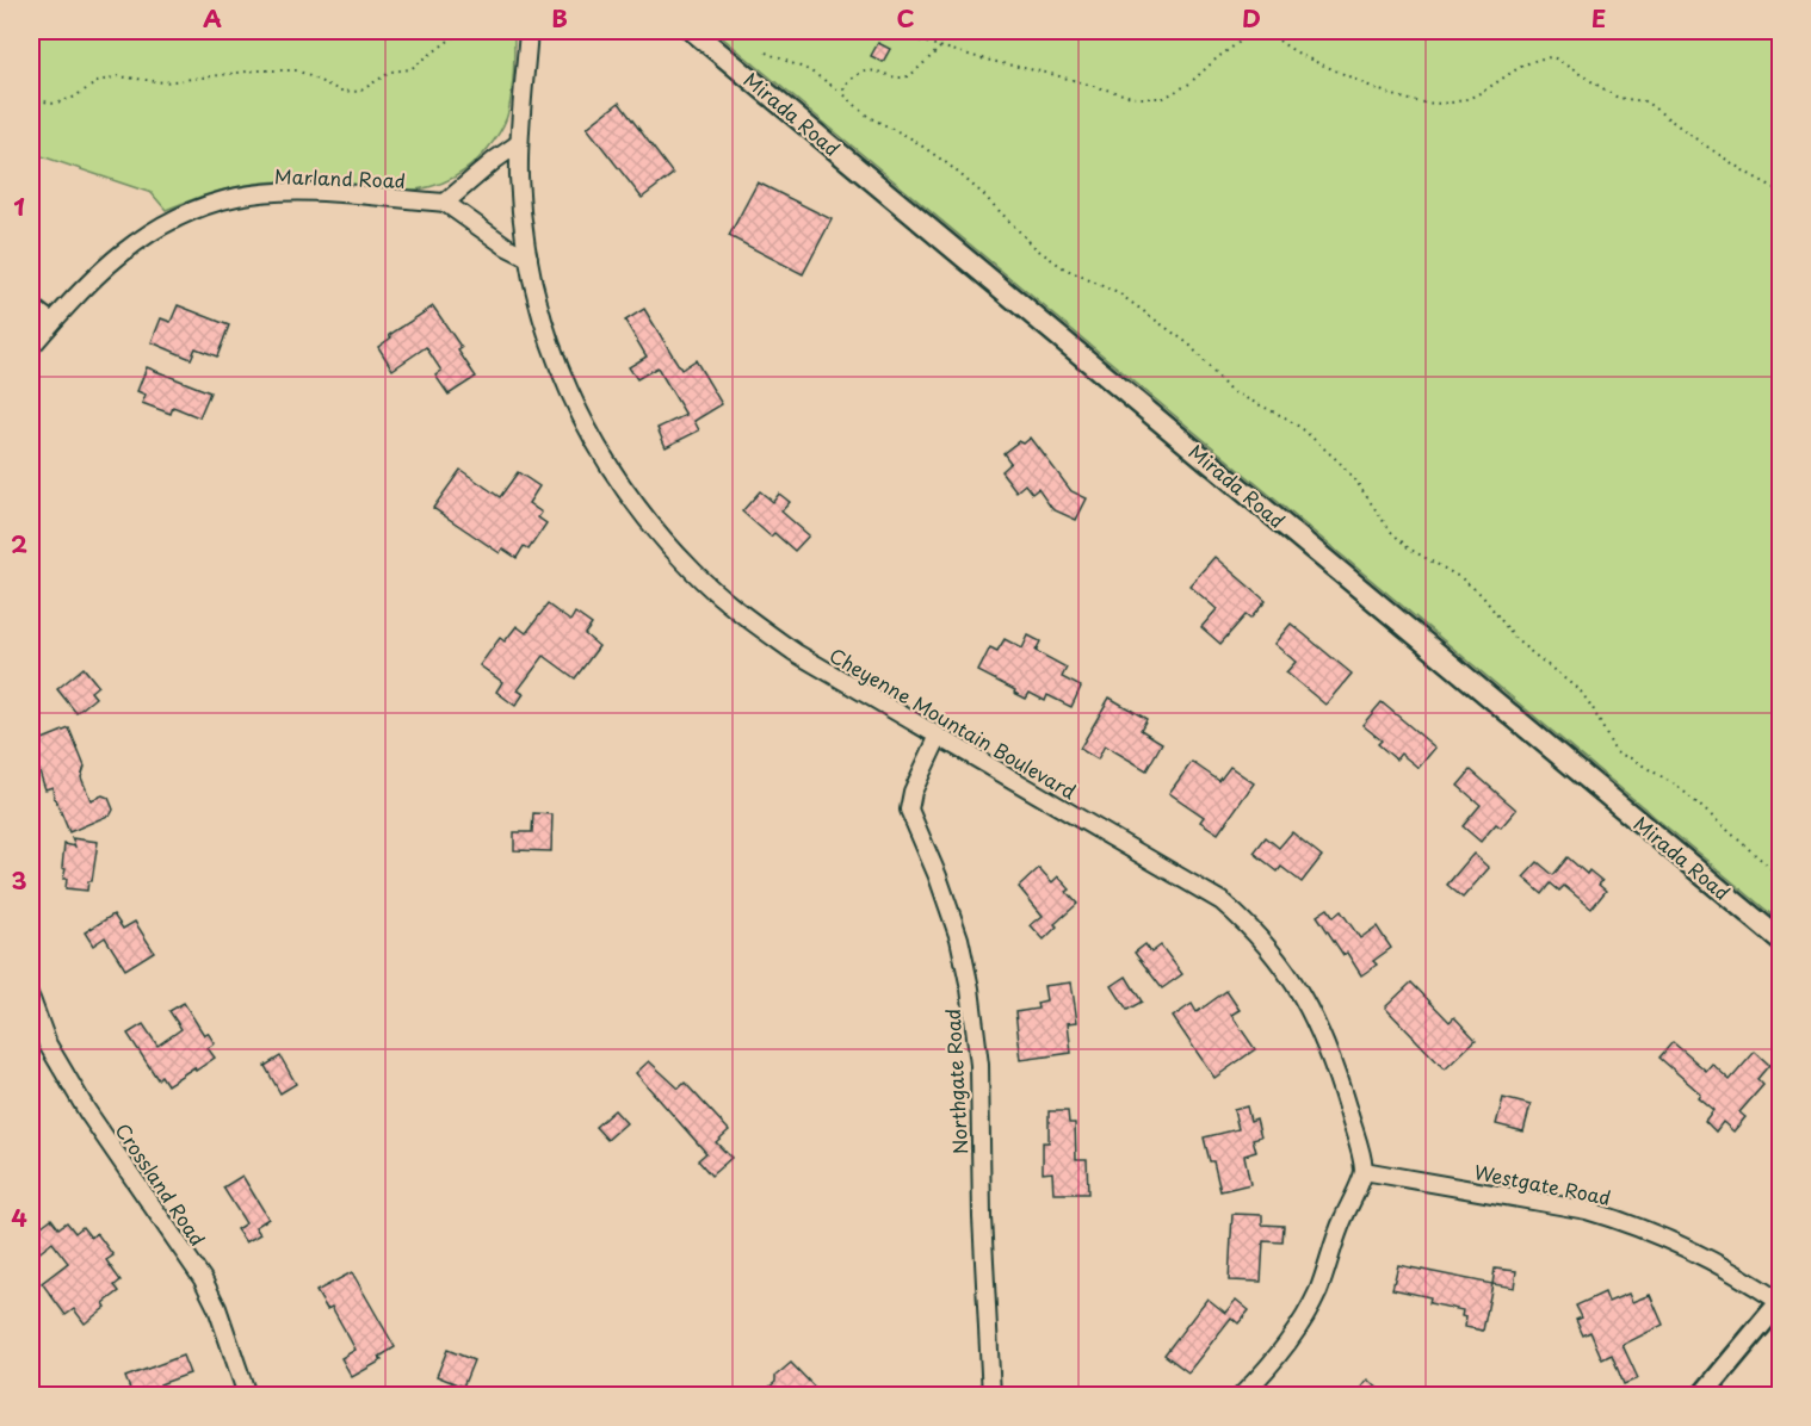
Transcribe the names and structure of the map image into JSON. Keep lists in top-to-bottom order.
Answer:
{
  "streets": {
    "street": [
      "Mirada Road",
      "Marland Road",
      "Cheyenne Mountain Boulevard",
      "Northgate Road",
      "Crossland Road",
      "Westgate Road"
    ]
  },
  "crossings": [
    ["Cheyenne Mountain Boulevard", "Northgate Road"],
    ["Cheyenne Mountain Boulevard", "Westgate Road"]
  ],
  "grid": {
    "columns": [
      "A",
      "B",
      "C",
      "D",
      "E"
    ],
    "rows": [
      "1",
      "2",
      "3",
      "4"
    ]
  }
}
